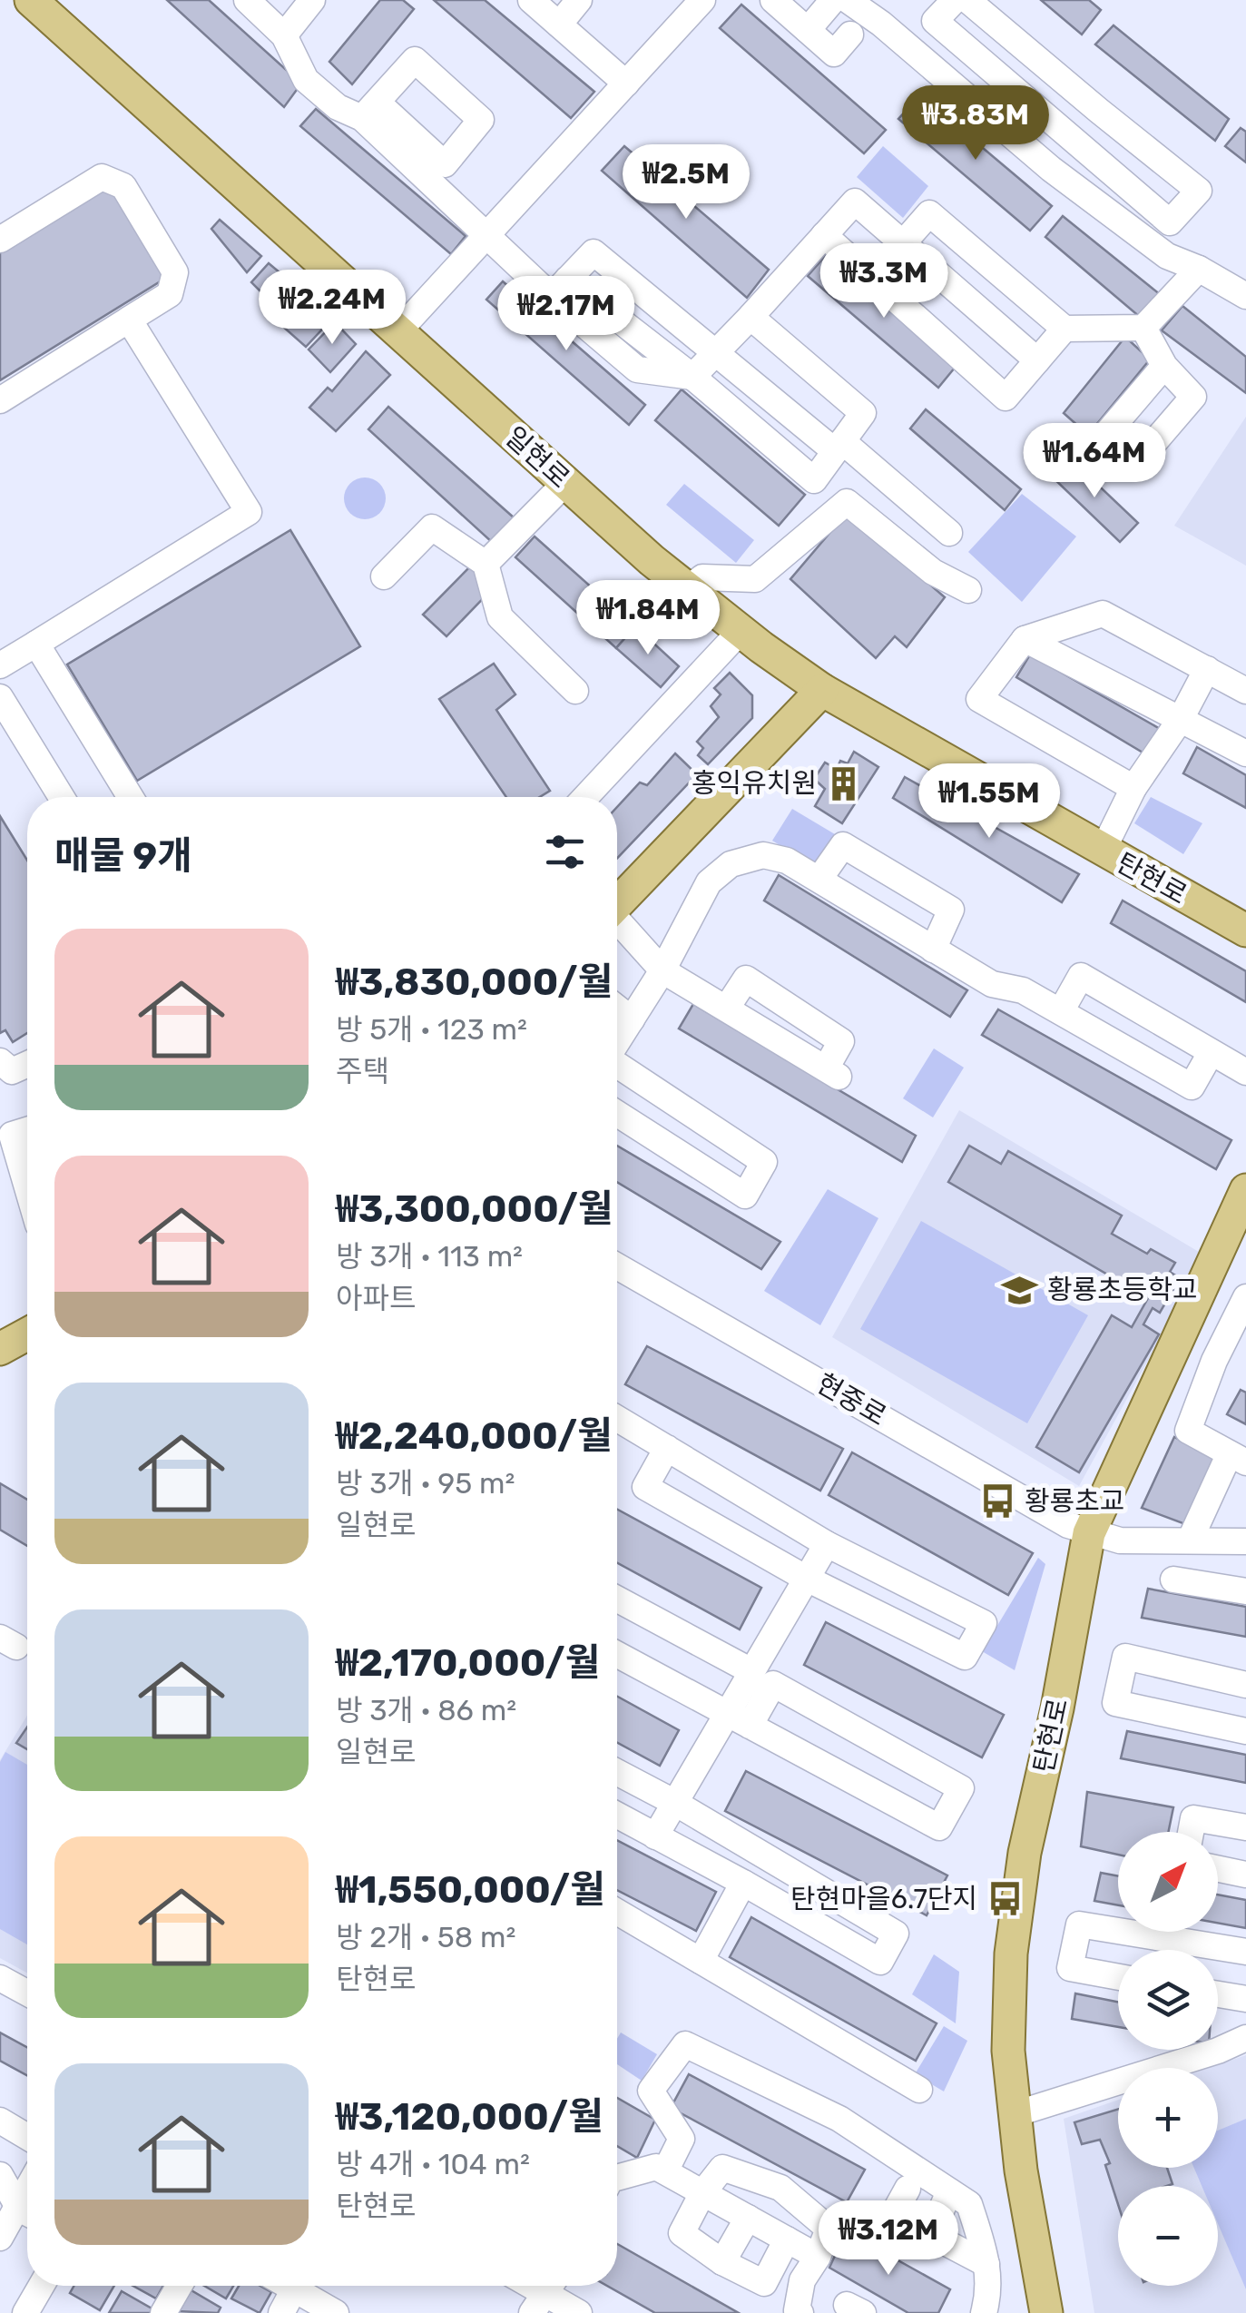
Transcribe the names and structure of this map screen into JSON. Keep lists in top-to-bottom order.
{
  "streets": {
    "main road": ["일현로", "탄현로"],
    "street": ["현중로"]
  },
  "crossings": [
    ["일현로", "탄현로"],
    ["탄현로", "현중로"]
  ],
  "places": {
    "building": ["홍익유치원"],
    "school or university": ["황룡초등학교"],
    "bus stop": ["황룡초교", "탄현마을6.7단지"]
  },
  "north": "top right",
  "page": {
    "price": [
      "₩3.83M",
      "₩2.5M",
      "₩3.3M",
      "₩2.24M",
      "₩2.17M",
      "₩1.64M",
      "₩1.84M",
      "₩1.55M",
      "₩3.12M"
    ],
    "heading": "매물 9개",
    "list": [
      {
        "name": "₩3,830,000/월",
        "note": "방 5개 · 123 m² · 주택"
      },
      {
        "name": "₩3,300,000/월",
        "note": "방 3개 · 113 m² · 아파트"
      },
      {
        "name": "₩2,240,000/월",
        "note": "방 3개 · 95 m² · 일현로"
      },
      {
        "name": "₩2,170,000/월",
        "note": "방 3개 · 86 m² · 일현로"
      },
      {
        "name": "₩1,550,000/월",
        "note": "방 2개 · 58 m² · 탄현로"
      },
      {
        "name": "₩3,120,000/월",
        "note": "방 4개 · 104 m² · 탄현로"
      }
    ],
    "map_buttons": ["+", "−"]
  }
}
